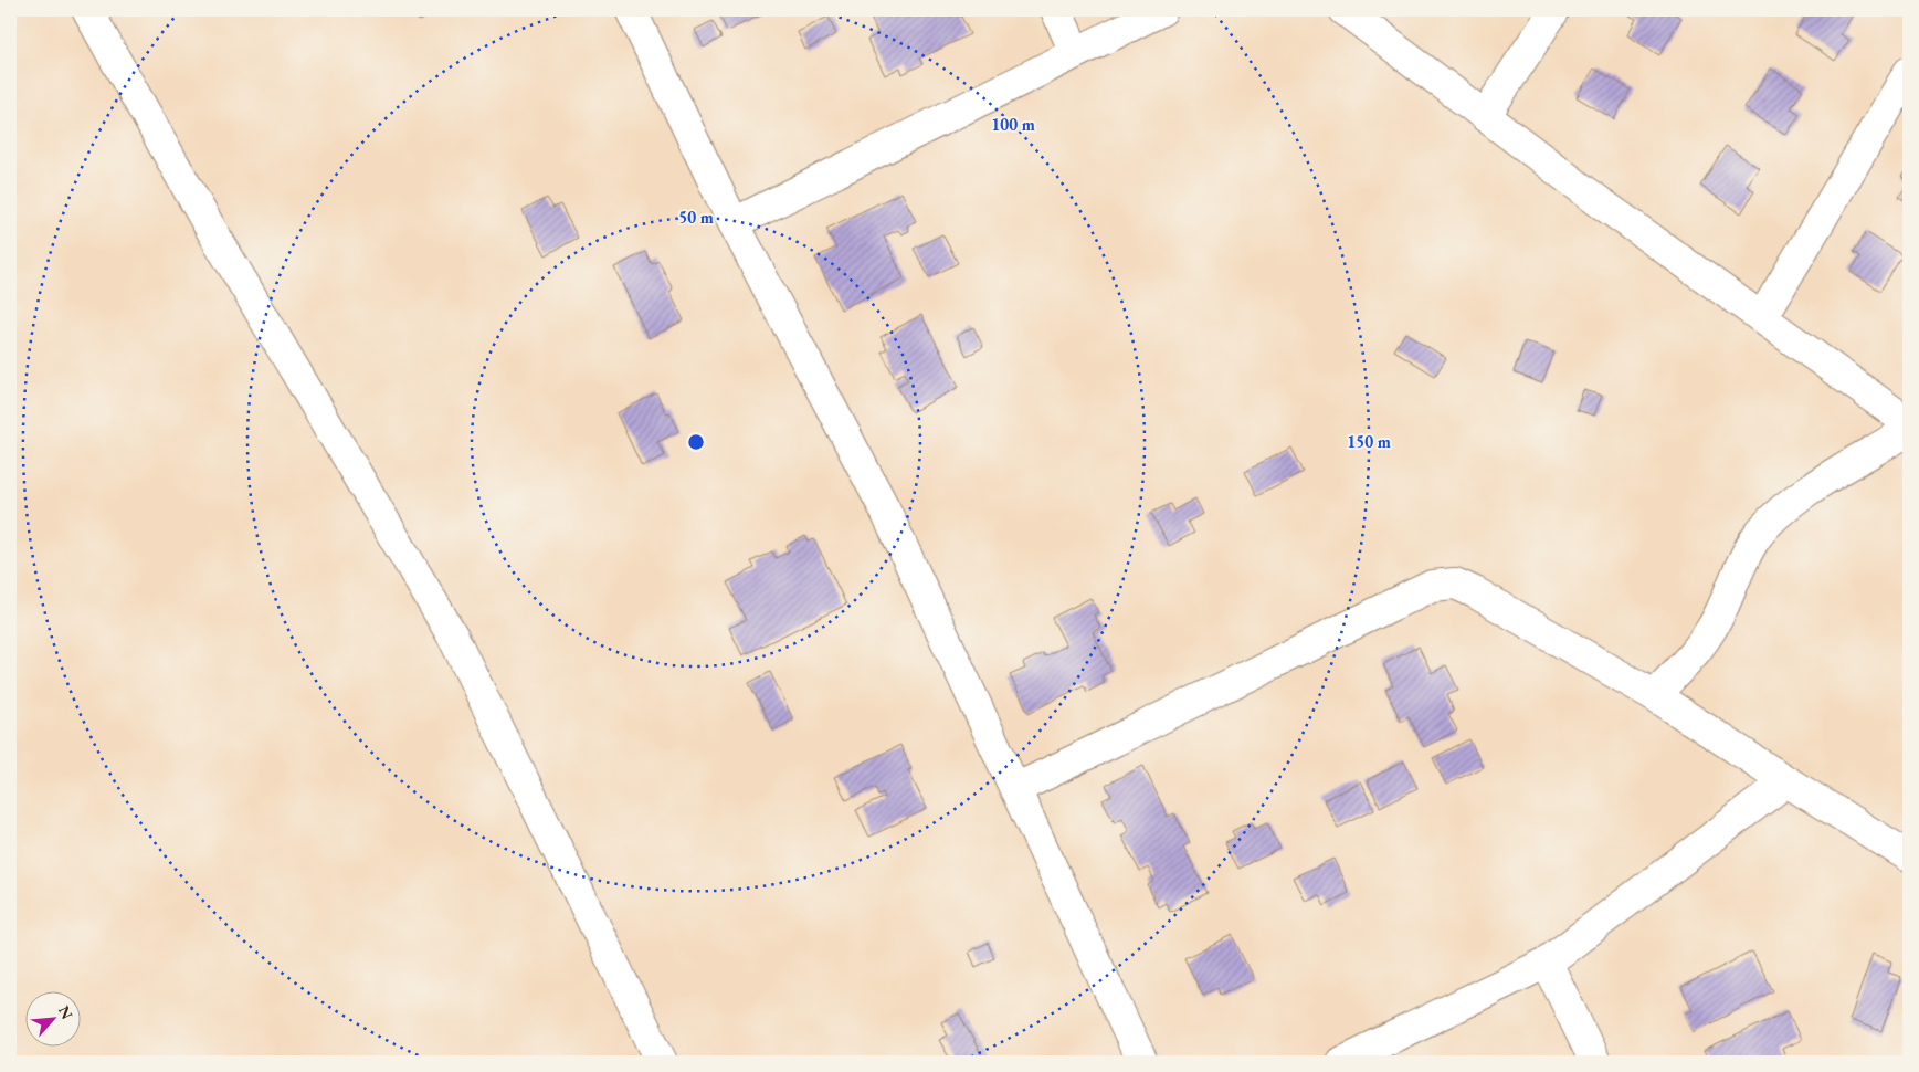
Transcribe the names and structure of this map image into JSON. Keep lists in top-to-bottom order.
{
  "north": "top right",
  "rings": ["100 m", "50 m", "150 m"]
}
